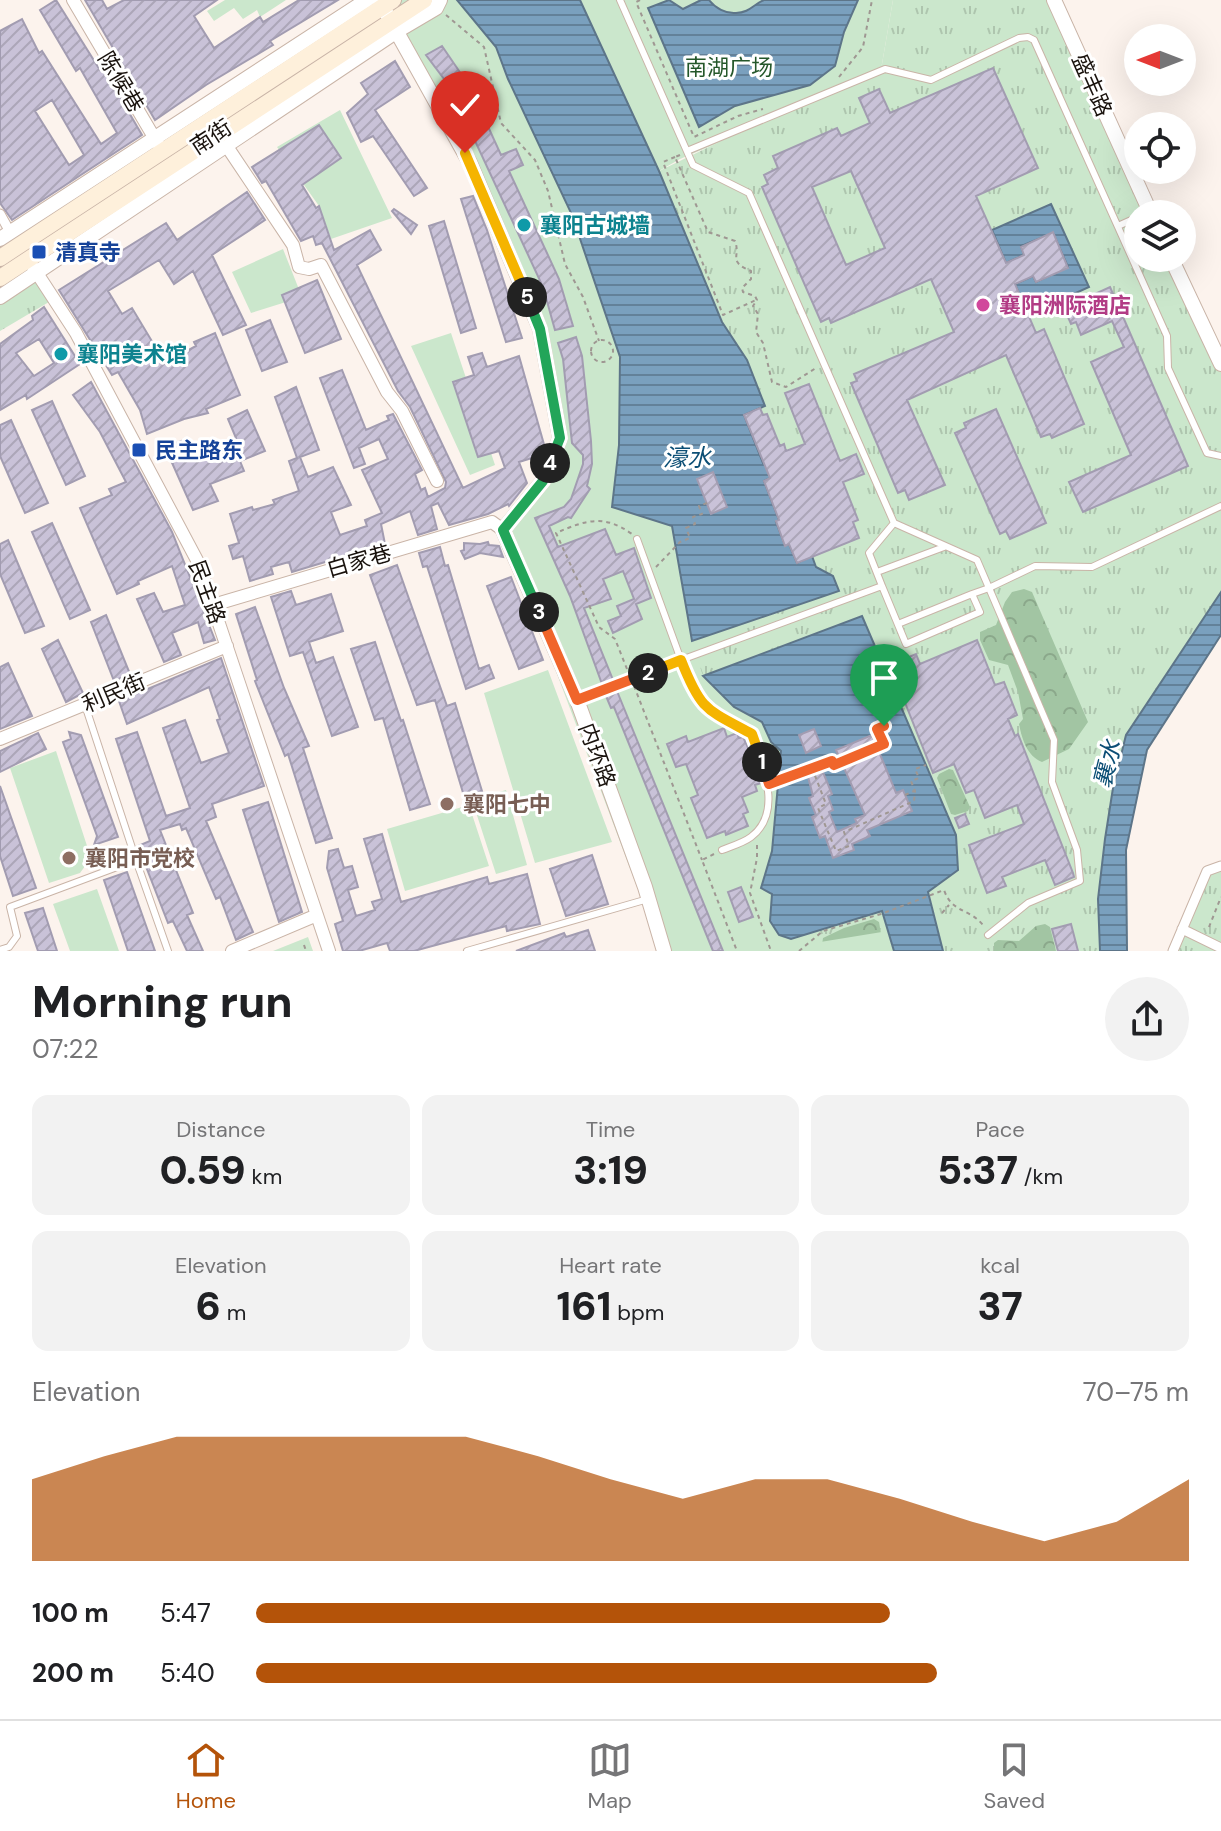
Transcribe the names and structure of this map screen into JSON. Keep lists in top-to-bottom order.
{
  "streets": {
    "main road": ["南街"],
    "street": [
      "陈候巷",
      "盛丰路",
      "白家巷",
      "民主路",
      "利民街",
      "内环路"
    ]
  },
  "crossings": [
    ["陈候巷", "南街"],
    ["南街", "民主路"],
    ["白家巷", "民主路"],
    ["白家巷", "内环路"],
    ["民主路", "利民街"]
  ],
  "water": ["濠水", "襄水"],
  "parks": ["南湖广场"],
  "places": {
    "other": [
      "襄阳古城墙",
      "襄阳洲际酒店",
      "襄阳美术馆",
      "襄阳七中",
      "襄阳市党校"
    ],
    "transit": ["清真寺", "民主路东"]
  },
  "north": "left",
  "page": {
    "pins": [
      "5",
      "4",
      "3",
      "2",
      "1"
    ],
    "heading": ["Morning run", "07:22"],
    "stats": [
      ["Distance", "0.59 km"],
      ["Time", "3:19"],
      ["Pace", "5:37 /km"],
      ["Elevation", "6 m"],
      ["Heart rate", "161 bpm"],
      ["kcal", "37"]
    ],
    "chart": ["Elevation", "70–75 m"],
    "list": [
      {
        "name": "100 m",
        "note": "5:47"
      },
      {
        "name": "200 m",
        "note": "5:40"
      }
    ],
    "tabs": ["Home", "Map", "Saved"]
  }
}
